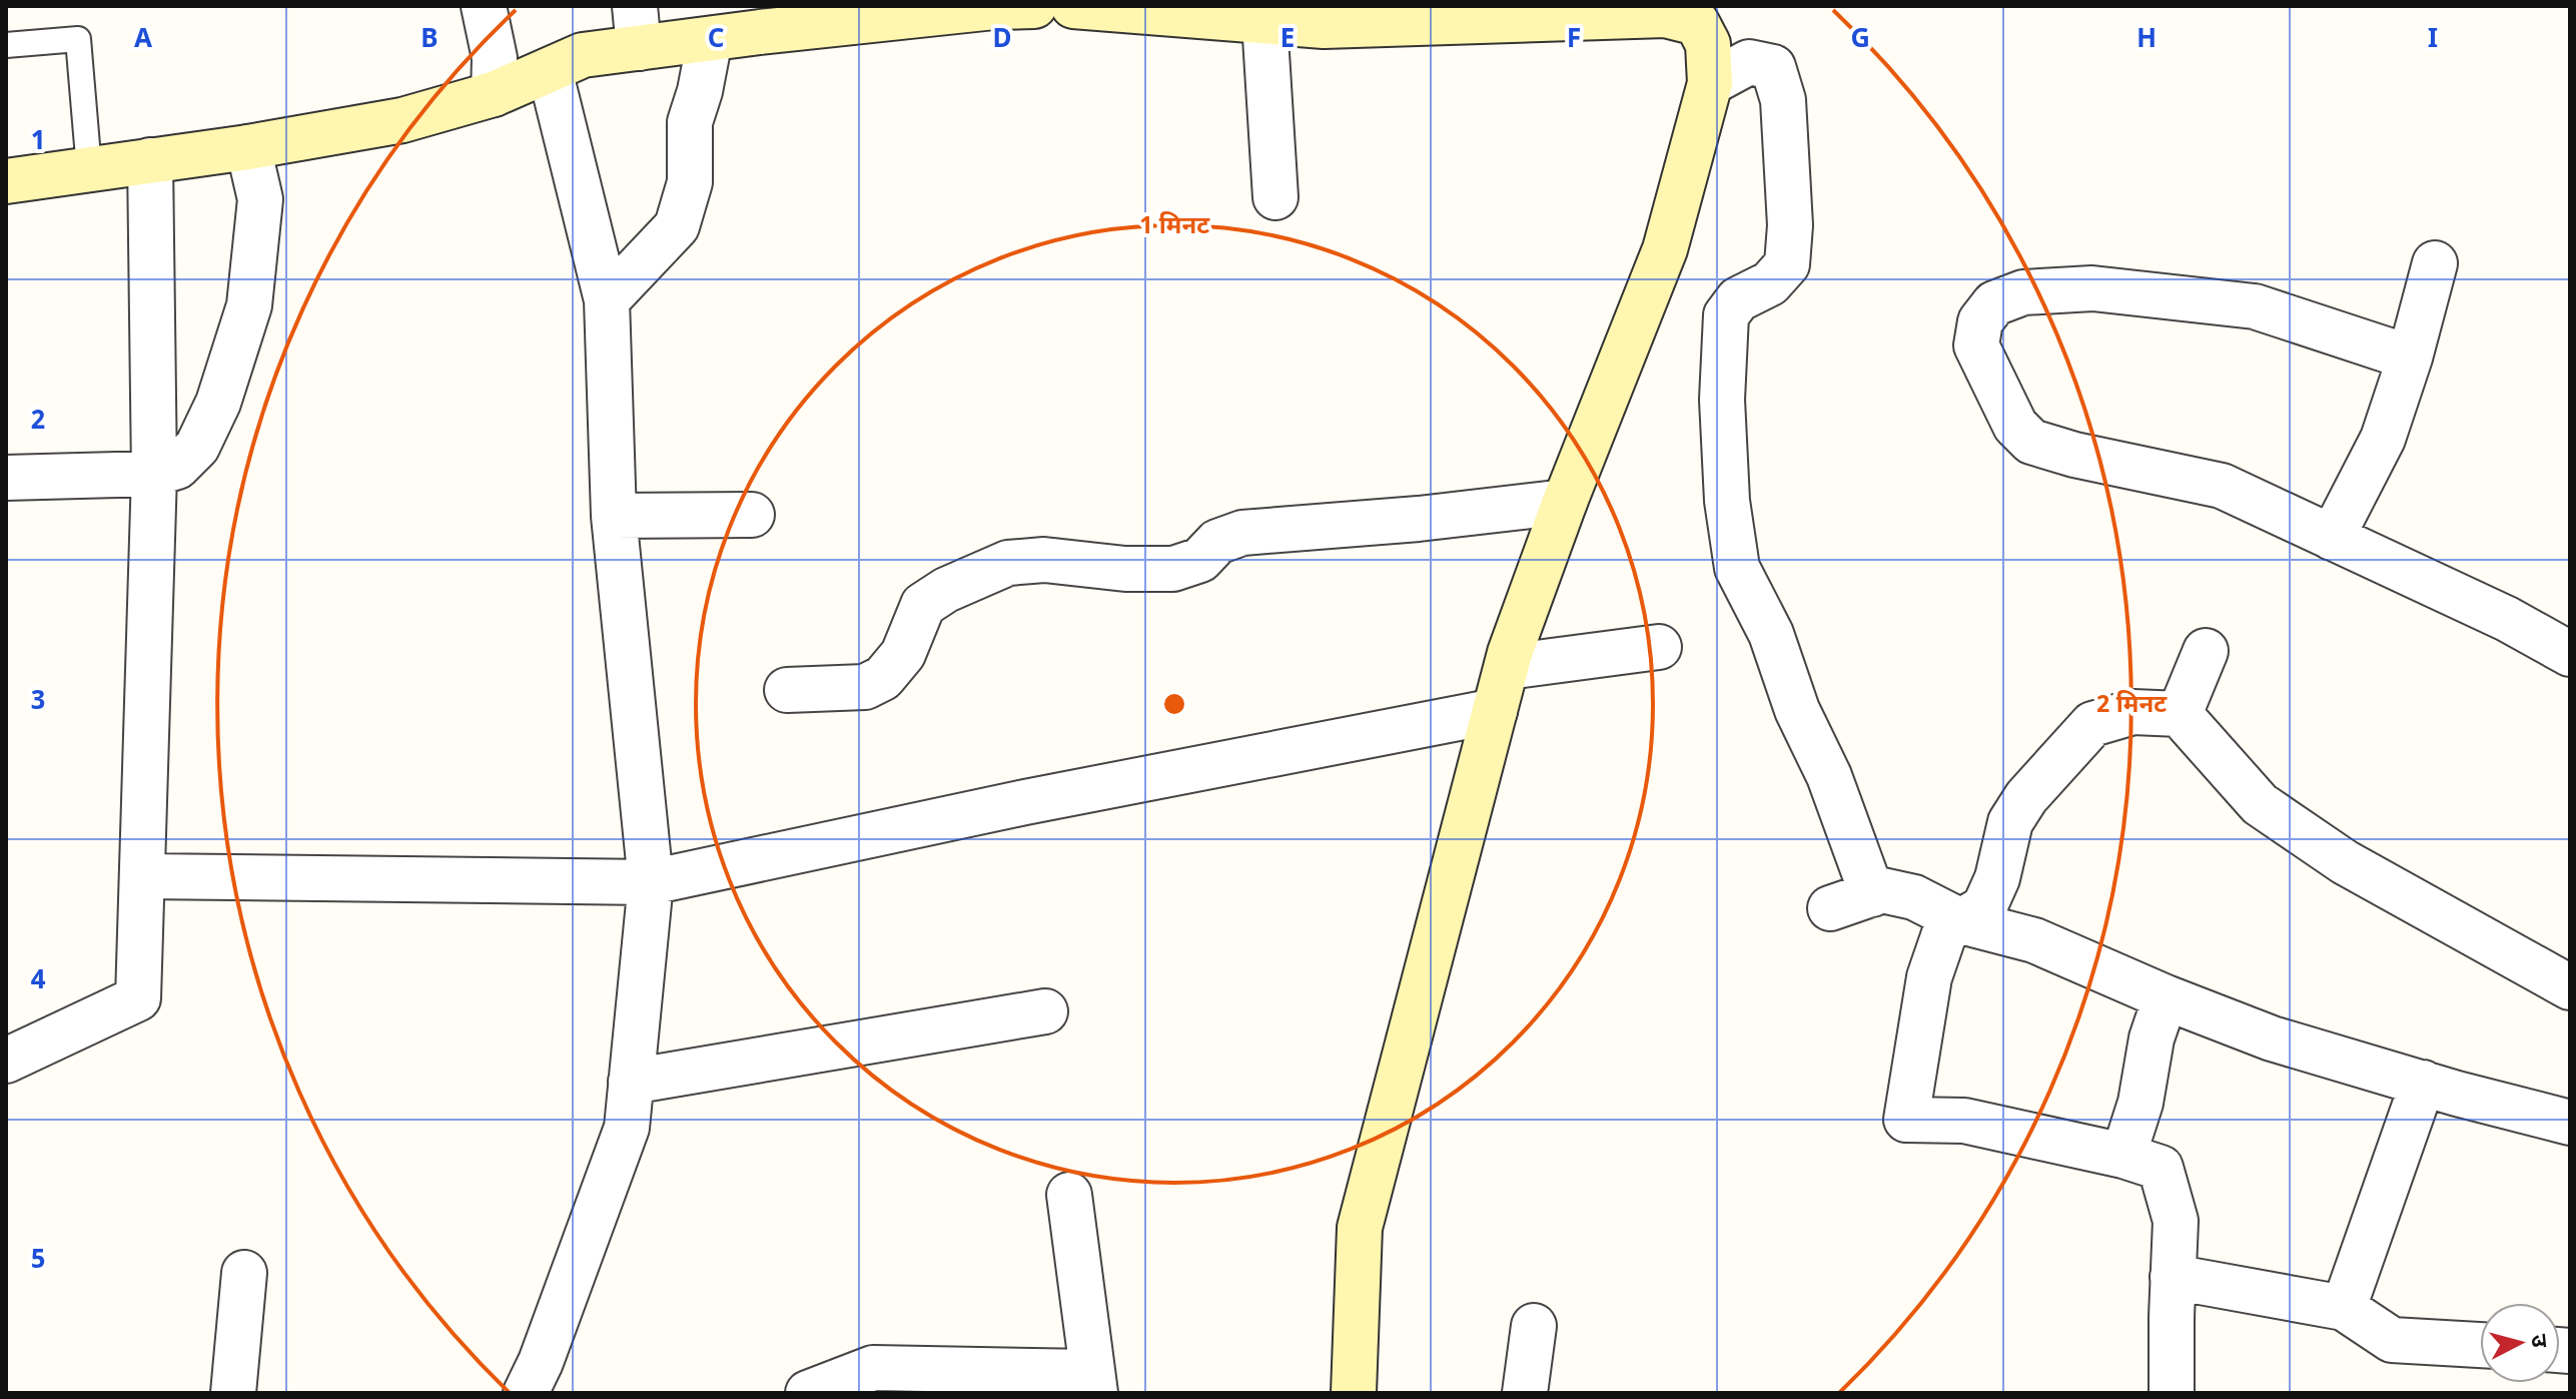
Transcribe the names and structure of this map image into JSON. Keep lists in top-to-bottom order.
{
  "north": "right",
  "grid": {
    "columns": [
      "A",
      "B",
      "C",
      "D",
      "E",
      "F",
      "G",
      "H",
      "I"
    ],
    "rows": [
      "1",
      "2",
      "3",
      "4",
      "5"
    ]
  },
  "rings": ["1 मिनट", "2 मिनट"]
}
